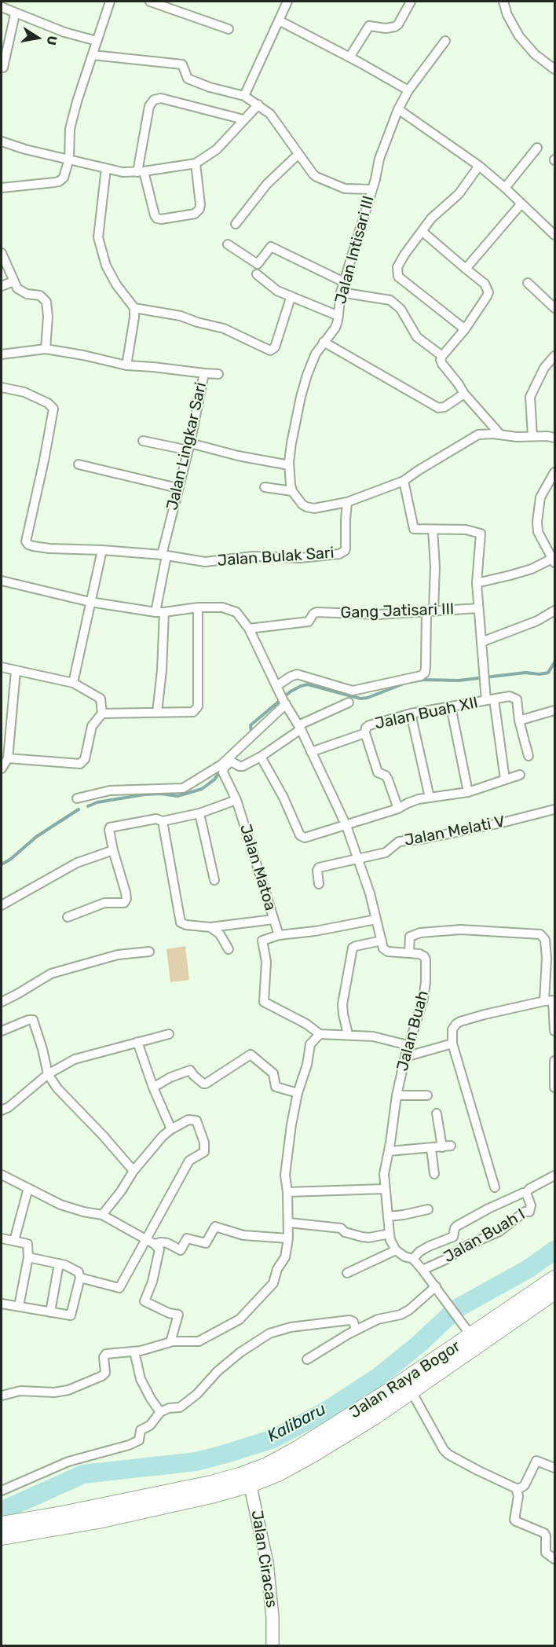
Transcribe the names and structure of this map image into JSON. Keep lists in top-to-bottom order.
{
  "streets": {
    "highway": ["Jalan Raya Bogor"],
    "street": [
      "Jalan Intisari III",
      "Jalan Lingkar Sari",
      "Jalan Bulak Sari",
      "Gang Jatisari III",
      "Jalan Buah XII",
      "Jalan Melati V",
      "Jalan Matoa",
      "Jalan Buah",
      "Jalan Buah I",
      "Jalan Ciracas"
    ]
  },
  "crossings": [
    ["Jalan Lingkar Sari", "Jalan Bulak Sari"],
    ["Jalan Raya Bogor", "Jalan Ciracas"]
  ],
  "water": ["Kalibaru"],
  "north": "right"
}
